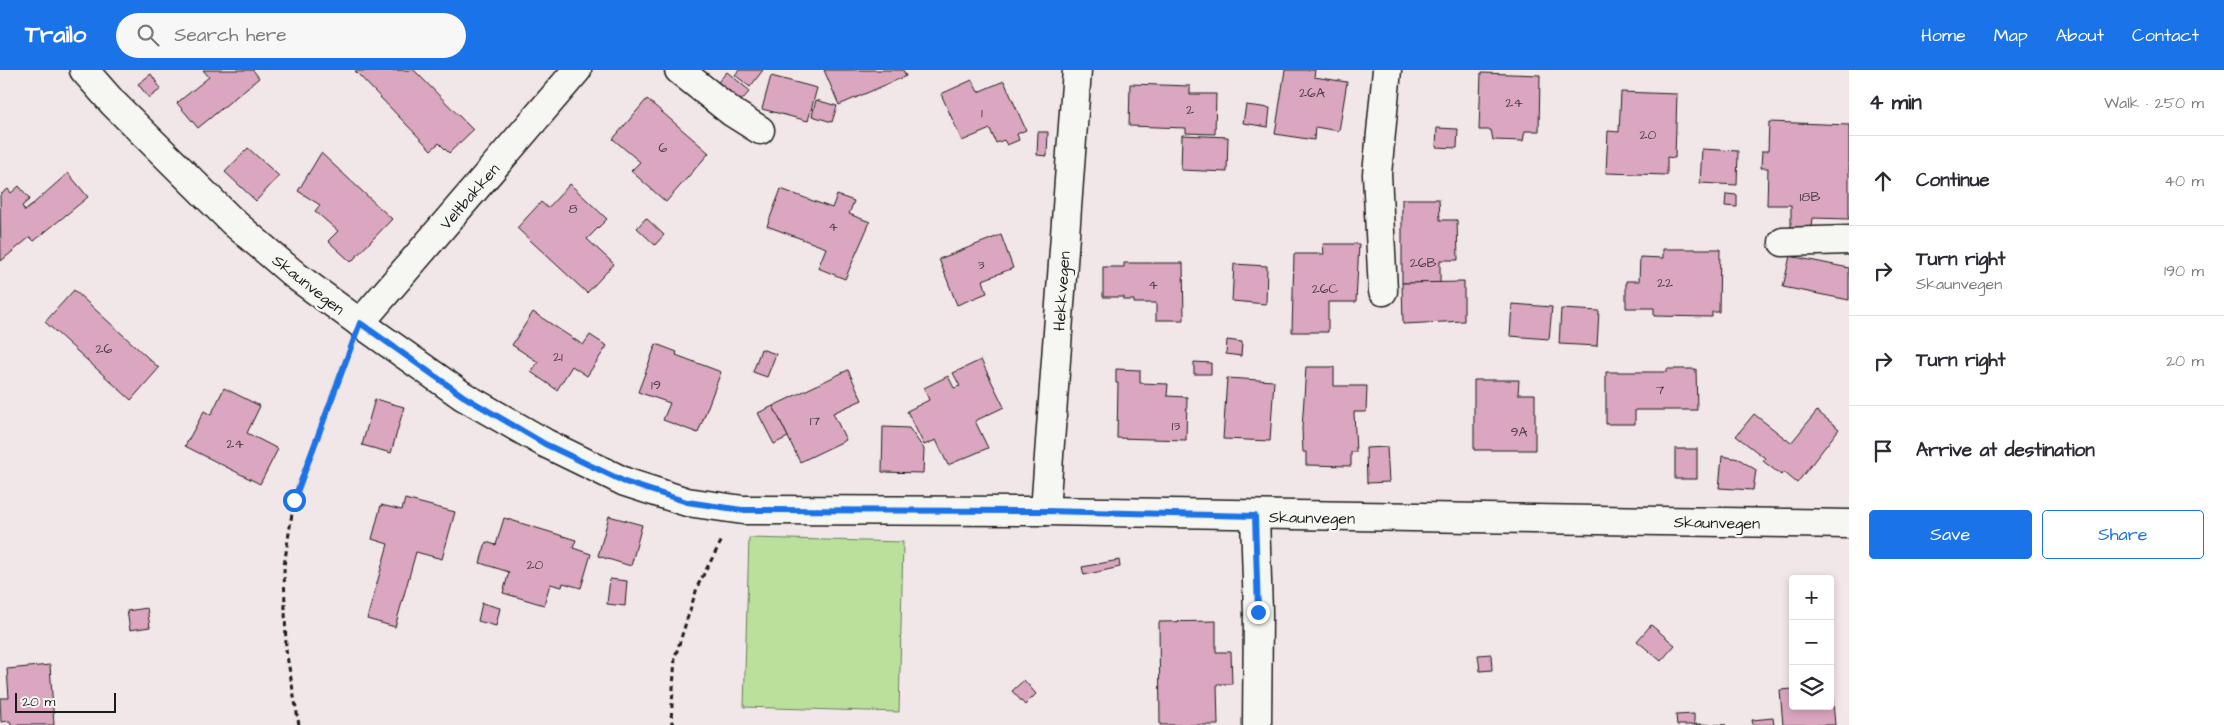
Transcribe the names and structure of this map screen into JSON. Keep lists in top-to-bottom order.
{
  "streets": {
    "street": ["Veltbakken", "Skaunvegen", "Hekkvegen"]
  },
  "crossings": [
    ["Veltbakken", "Skaunvegen"],
    ["Skaunvegen", "Hekkvegen"]
  ],
  "house_numbers": [
    "26A",
    "24",
    "2",
    "1",
    "20",
    "6",
    "18B",
    "8",
    "4",
    "26B",
    "3",
    "22",
    "4",
    "26C",
    "26",
    "21",
    "19",
    "7",
    "17",
    "13",
    "9A",
    "24",
    "20"
  ],
  "scale_bar": "20 m",
  "page": {
    "header": "Trailo",
    "search": "Search here",
    "nav": [
      "Home",
      "Map",
      "About",
      "Contact"
    ],
    "heading": ["4 min", "Walk · 250 m"],
    "list": [
      ["Continue", "40 m"],
      ["Turn right", "Skaunvegen", "190 m"],
      ["Turn right", "20 m"],
      "Arrive at destination"
    ],
    "buttons": ["Save", "Share"],
    "map_buttons": ["+", "−"],
    "scale": "20 m"
  }
}
